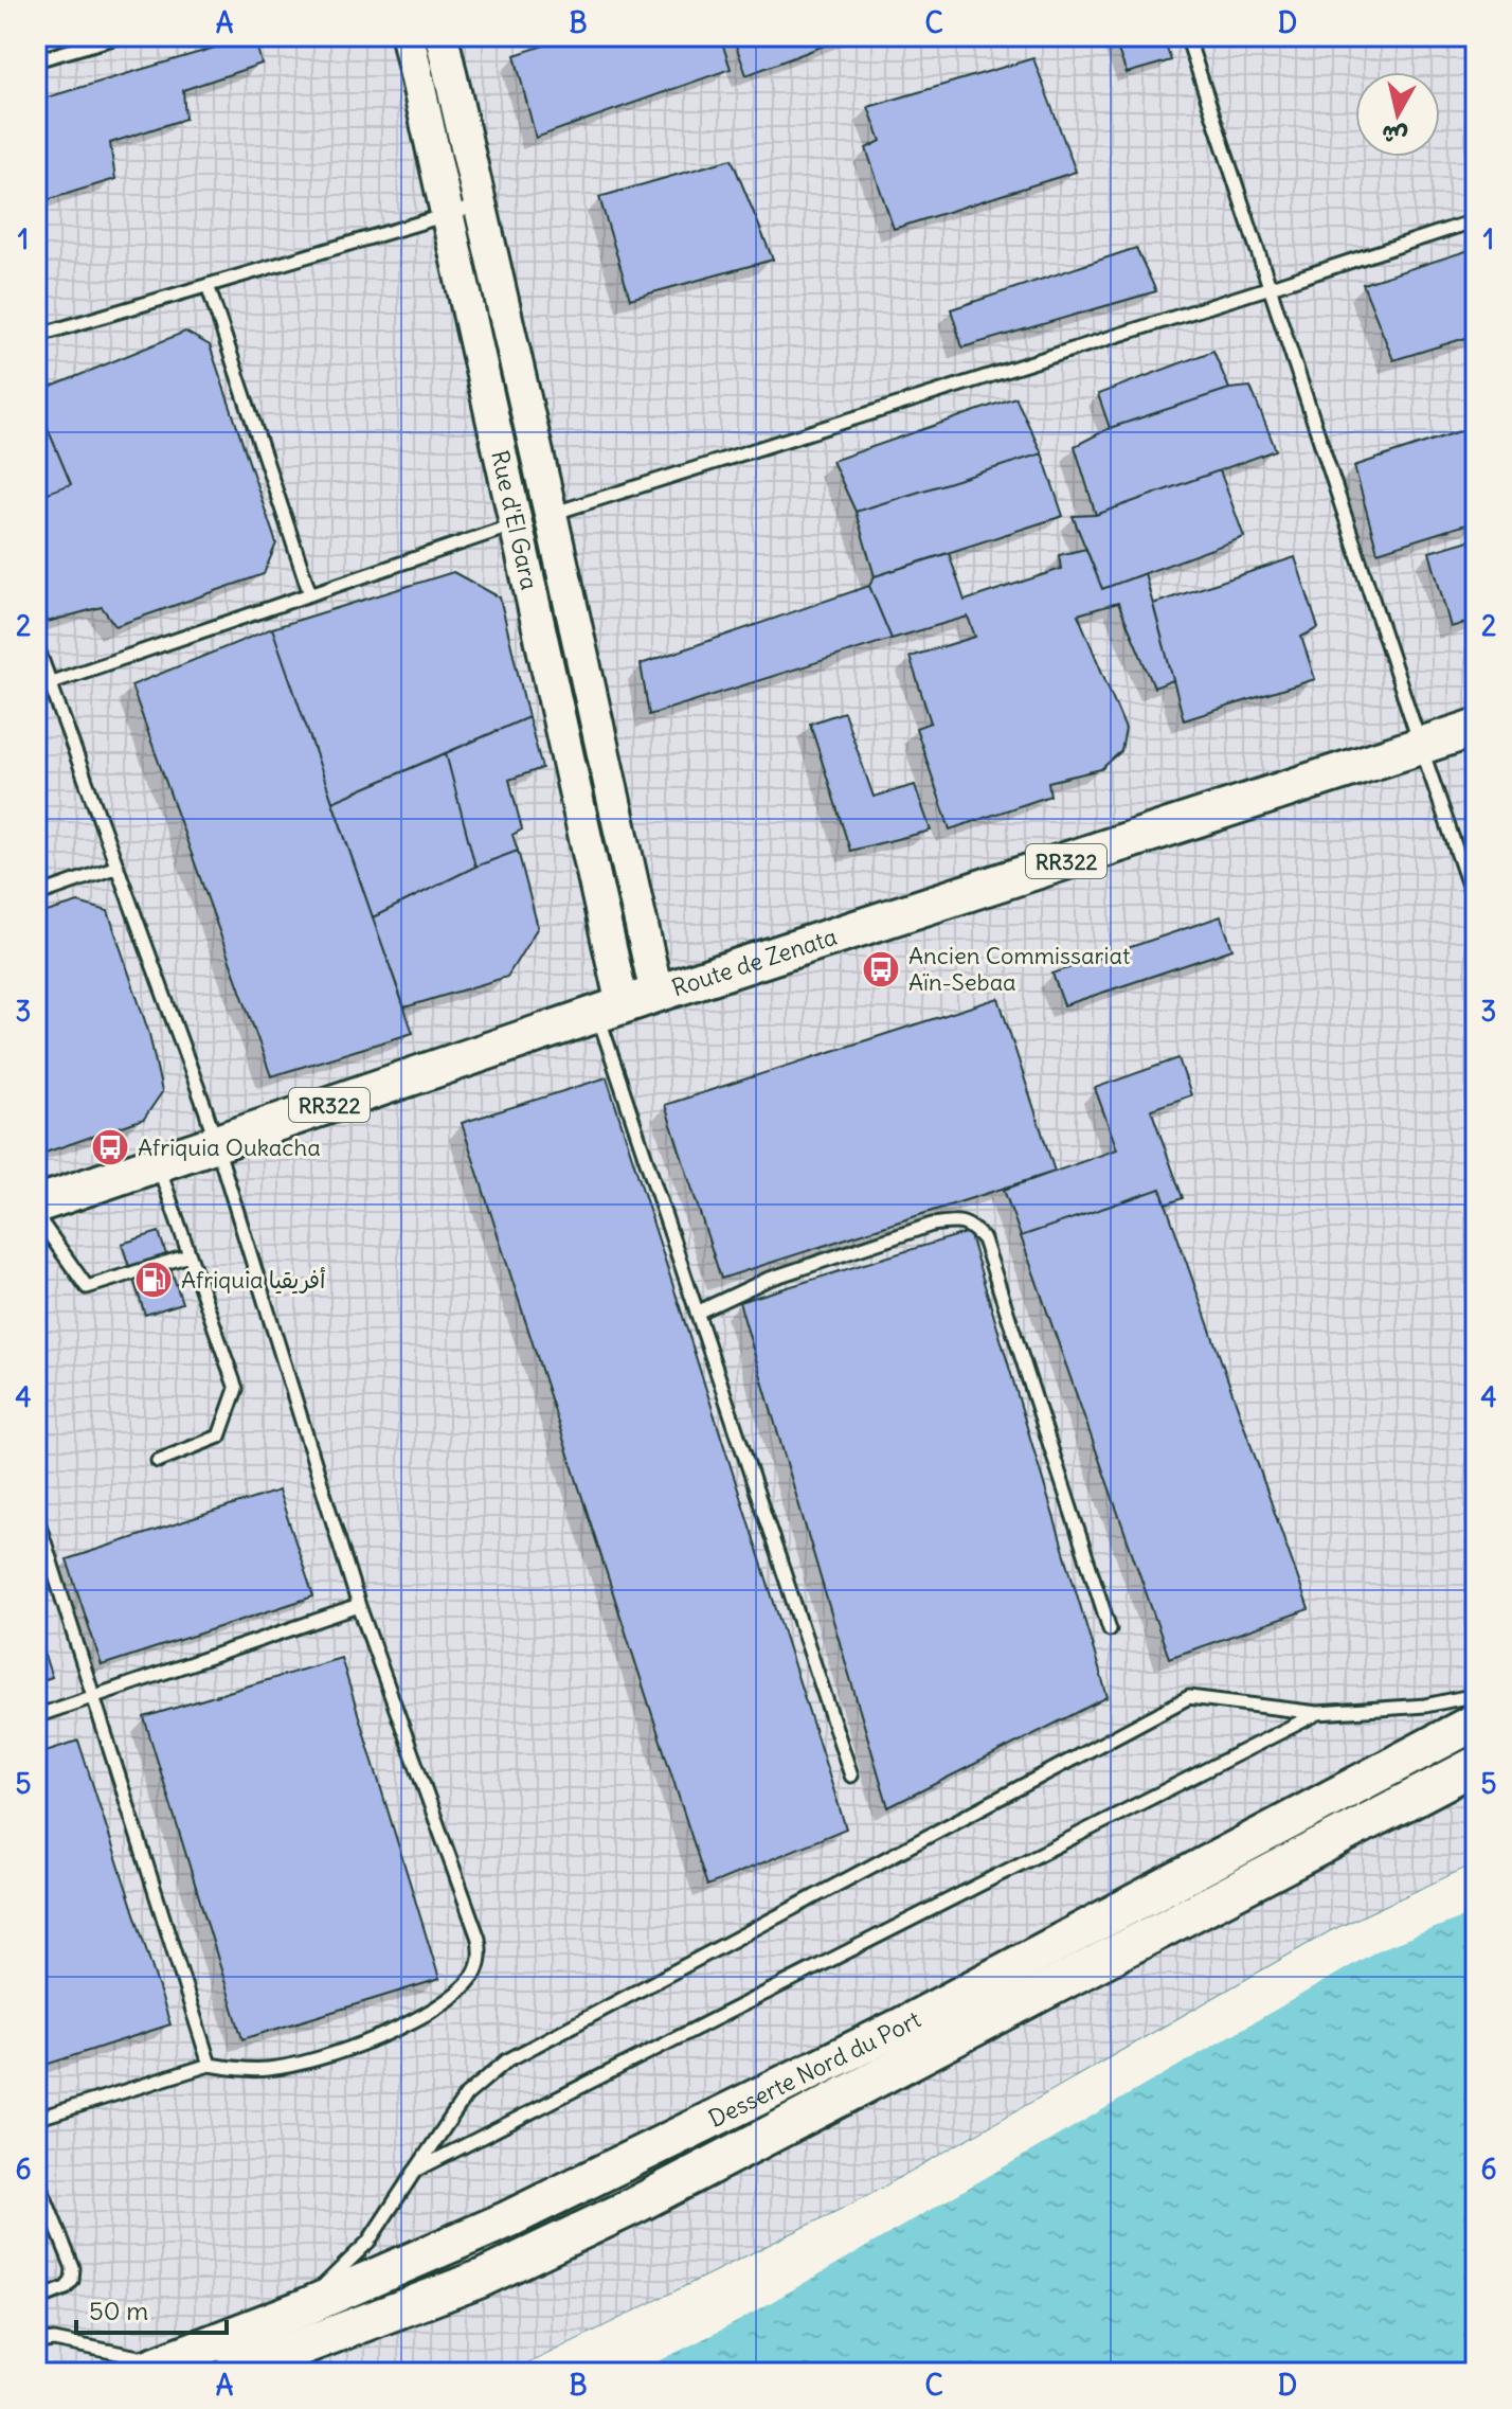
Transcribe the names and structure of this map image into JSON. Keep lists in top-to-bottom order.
{
  "streets": {
    "main road": ["RR322", "Route de Zenata", "Desserte Nord du Port"],
    "street": ["Rue d'El Gara"]
  },
  "crossings": [
    ["Rue d'El Gara", "Route de Zenata"]
  ],
  "places": {
    "bus stop": ["Ancien Commissariat Aïn-Sebaa", "Afriquia Oukacha"],
    "fuel station": ["Afriquia أفريقيا"]
  },
  "scale_bar": "50 m",
  "north": "bottom",
  "grid": {
    "columns": [
      "A",
      "B",
      "C",
      "D"
    ],
    "rows": [
      "1",
      "2",
      "3",
      "4",
      "5",
      "6"
    ]
  }
}
